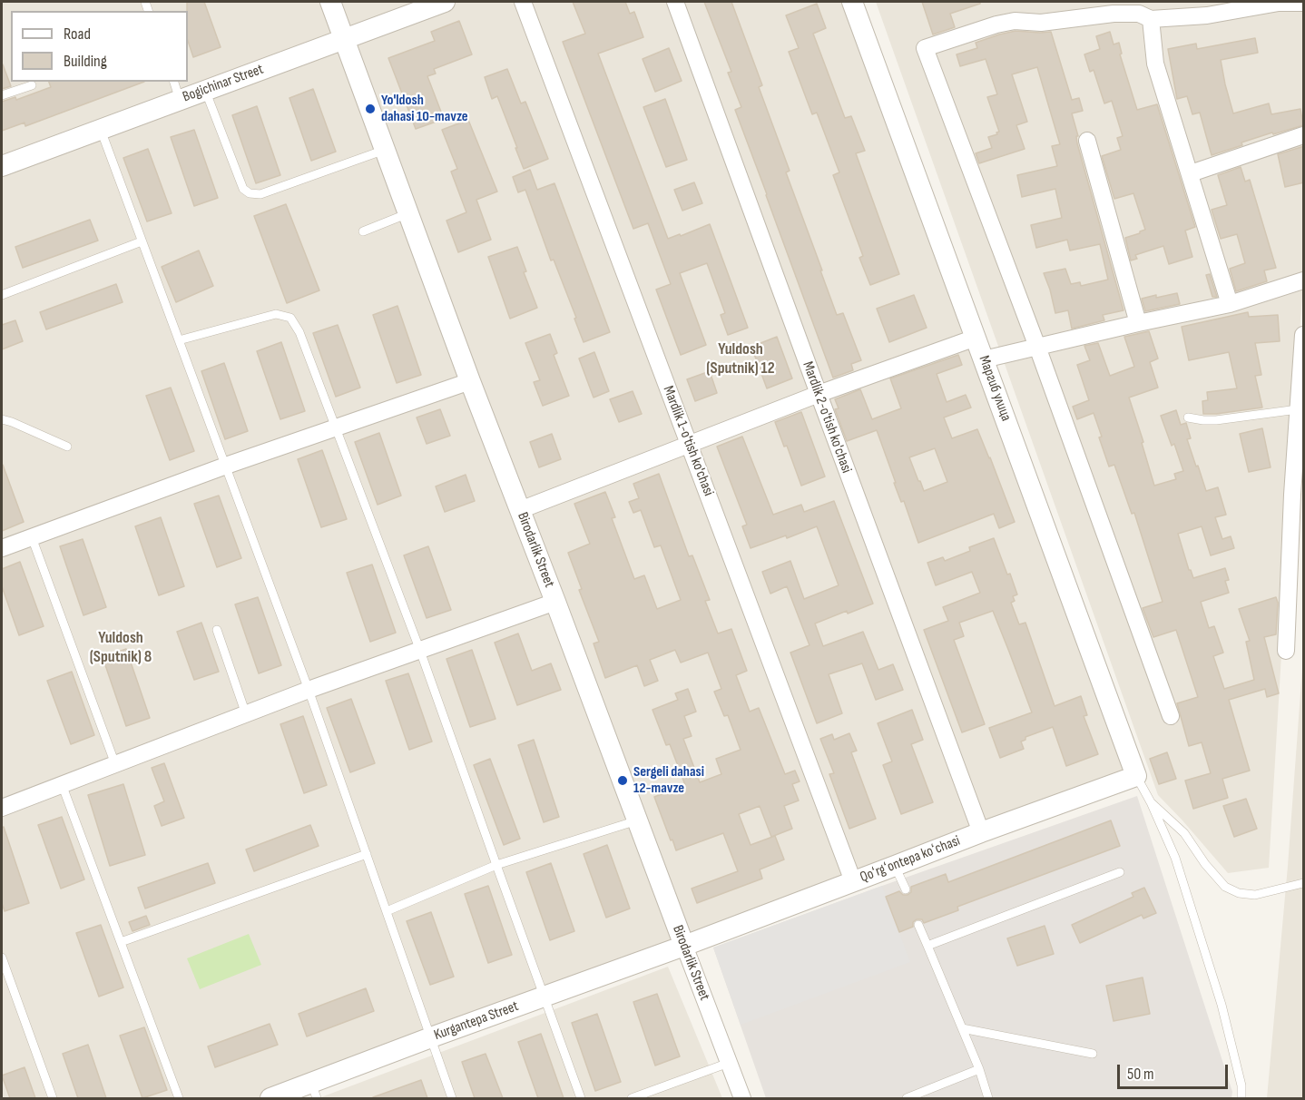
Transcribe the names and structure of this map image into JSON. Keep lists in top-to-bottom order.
{
  "streets": {
    "street": [
      "Bogichinar Street",
      "Маргиб улица",
      "Mardlik 2-o'tish ko'chasi",
      "Mardlik 1-o'tish ko'chasi",
      "Birodarlik Street",
      "Qoʻrgʻontepa koʻchasi",
      "Kurgantepa Street"
    ]
  },
  "crossings": [
    ["Bogichinar Street", "Birodarlik Street"],
    ["Маргиб улица", "Qoʻrgʻontepa koʻchasi"],
    ["Mardlik 2-o'tish ko'chasi", "Qoʻrgʻontepa koʻchasi"],
    ["Mardlik 1-o'tish ko'chasi", "Qoʻrgʻontepa koʻchasi"],
    ["Birodarlik Street", "Qoʻrgʻontepa koʻchasi"],
    ["Birodarlik Street", "Kurgantepa Street"],
    ["Qoʻrgʻontepa koʻchasi", "Kurgantepa Street"]
  ],
  "districts": ["Yuldosh (Sputnik) 12", "Yuldosh (Sputnik) 8"],
  "places": ["Yo'ldosh dahasi 10-mavze", "Sergeli dahasi 12-mavze"],
  "legend": ["Road", "Building"],
  "scale_bar": "50 m"
}
